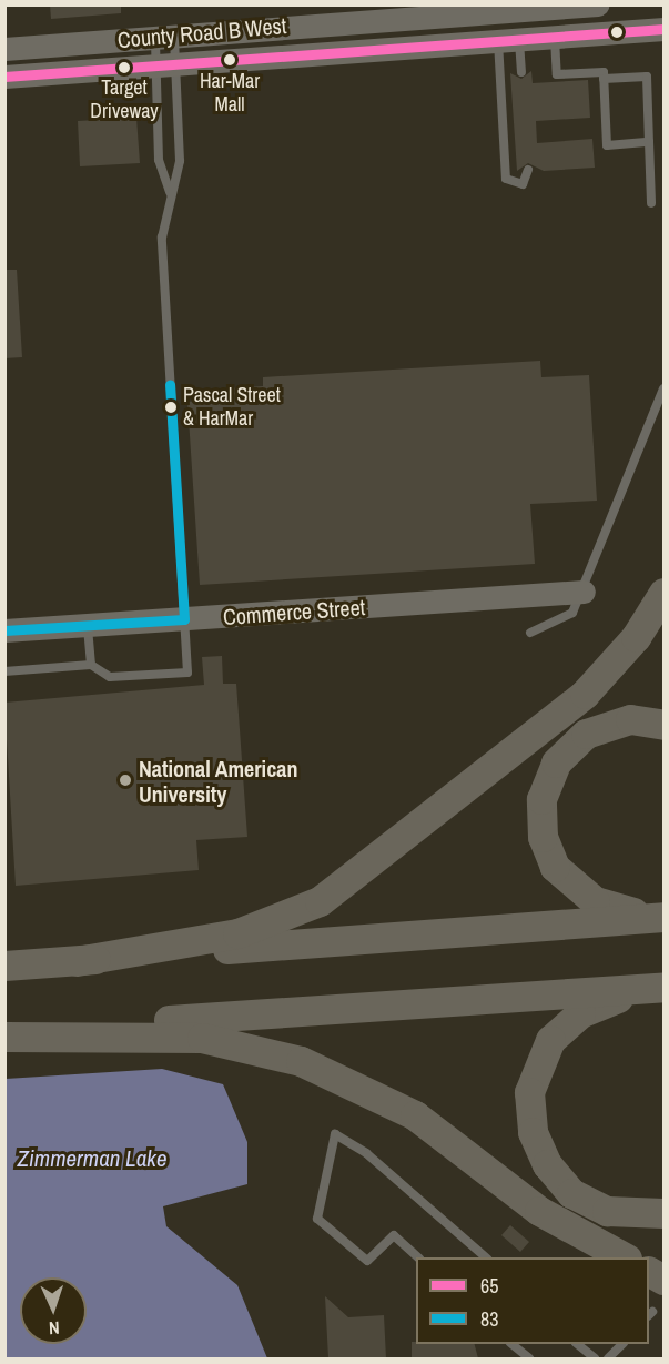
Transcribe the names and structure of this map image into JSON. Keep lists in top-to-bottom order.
{
  "streets": {
    "street": ["County Road B West", "Commerce Street"]
  },
  "water": ["Zimmerman Lake"],
  "places": [
    "Har-Mar Mall",
    "Target Driveway",
    "Pascal Street & HarMar",
    "National American University"
  ],
  "lines": ["transit line 65", "transit line 83"],
  "legend": ["65", "83"],
  "north": "bottom"
}
